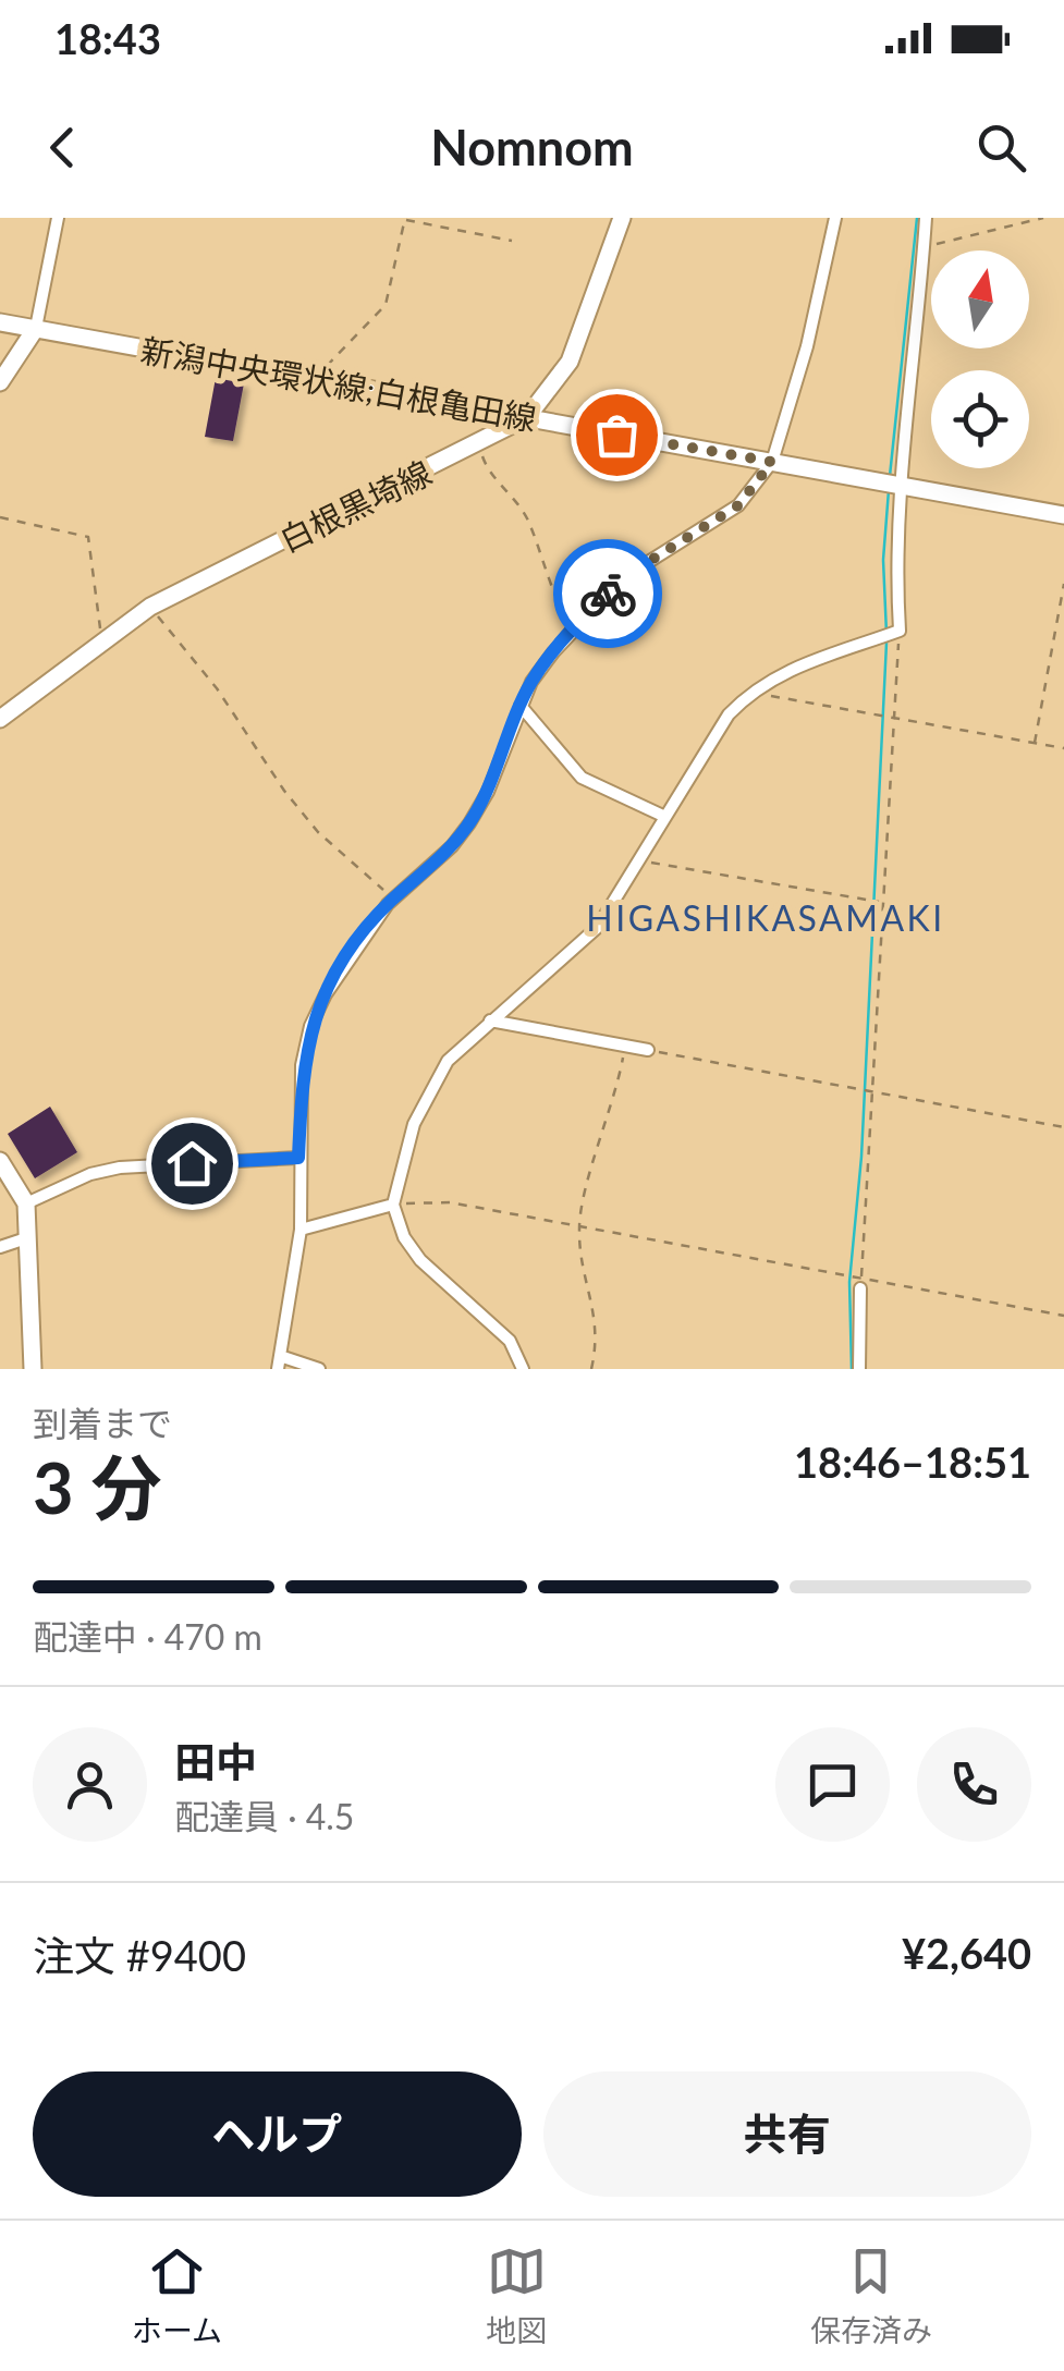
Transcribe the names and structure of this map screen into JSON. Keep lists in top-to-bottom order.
{
  "streets": {
    "main road": ["新潟中央環状線;白根亀田線", "白根黒埼線"]
  },
  "crossings": [
    ["新潟中央環状線;白根亀田線", "白根黒埼線"]
  ],
  "districts": ["HIGASHIKASAMAKI"],
  "north": "top",
  "page": {
    "status": "18:43",
    "header": "Nomnom",
    "heading": ["3 分", "到着まで", "18:46–18:51"],
    "panel": [
      "田中",
      "配達員 · 4.5",
      "注文 #9400",
      "¥2,640"
    ],
    "bar": "配達中 · 470 m",
    "buttons": ["ヘルプ", "共有"],
    "tabs": ["ホーム", "地図", "保存済み"]
  }
}
